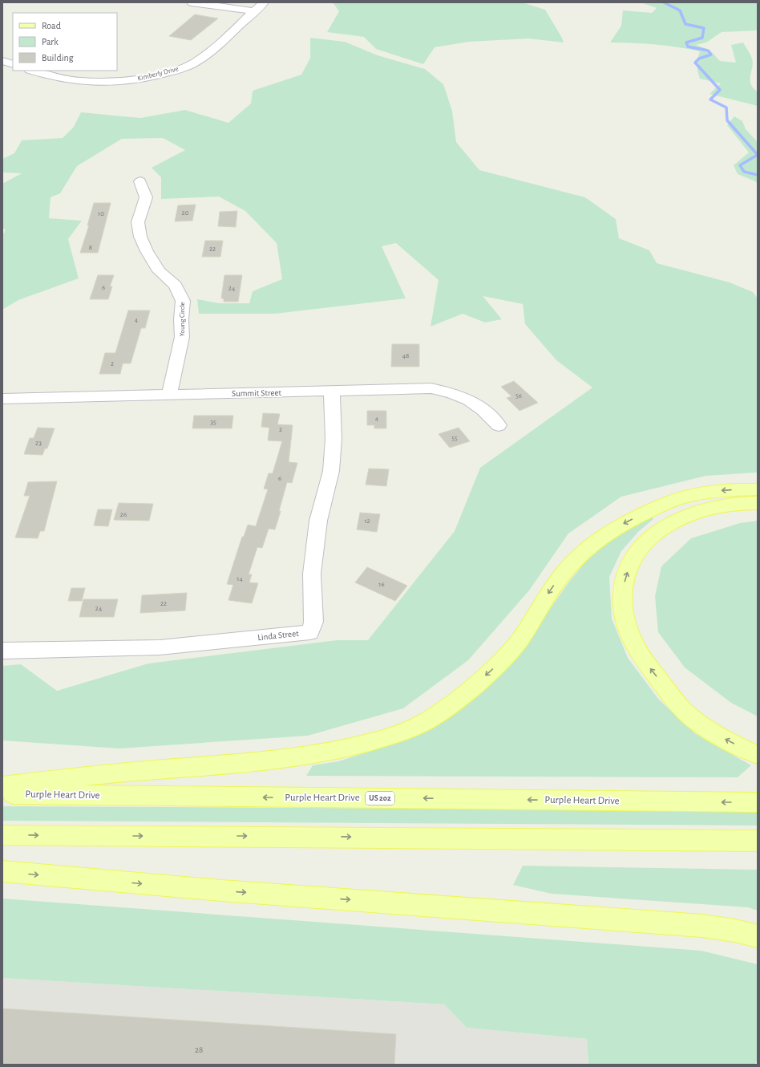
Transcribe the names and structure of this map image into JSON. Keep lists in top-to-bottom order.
{
  "streets": {
    "main road": ["Purple Heart Drive", "US 202"],
    "street": [
      "Kimberly Drive",
      "Young Circle",
      "Summit Street",
      "Linda Street"
    ]
  },
  "crossings": [
    ["Young Circle", "Summit Street"],
    ["Summit Street", "Linda Street"]
  ],
  "house_numbers": [
    "20",
    "10",
    "8",
    "22",
    "6",
    "24",
    "4",
    "48",
    "2",
    "56",
    "4",
    "35",
    "2",
    "55",
    "23",
    "6",
    "26",
    "12",
    "14",
    "16",
    "22",
    "24",
    "28"
  ],
  "legend": ["Road", "Park", "Building"]
}
